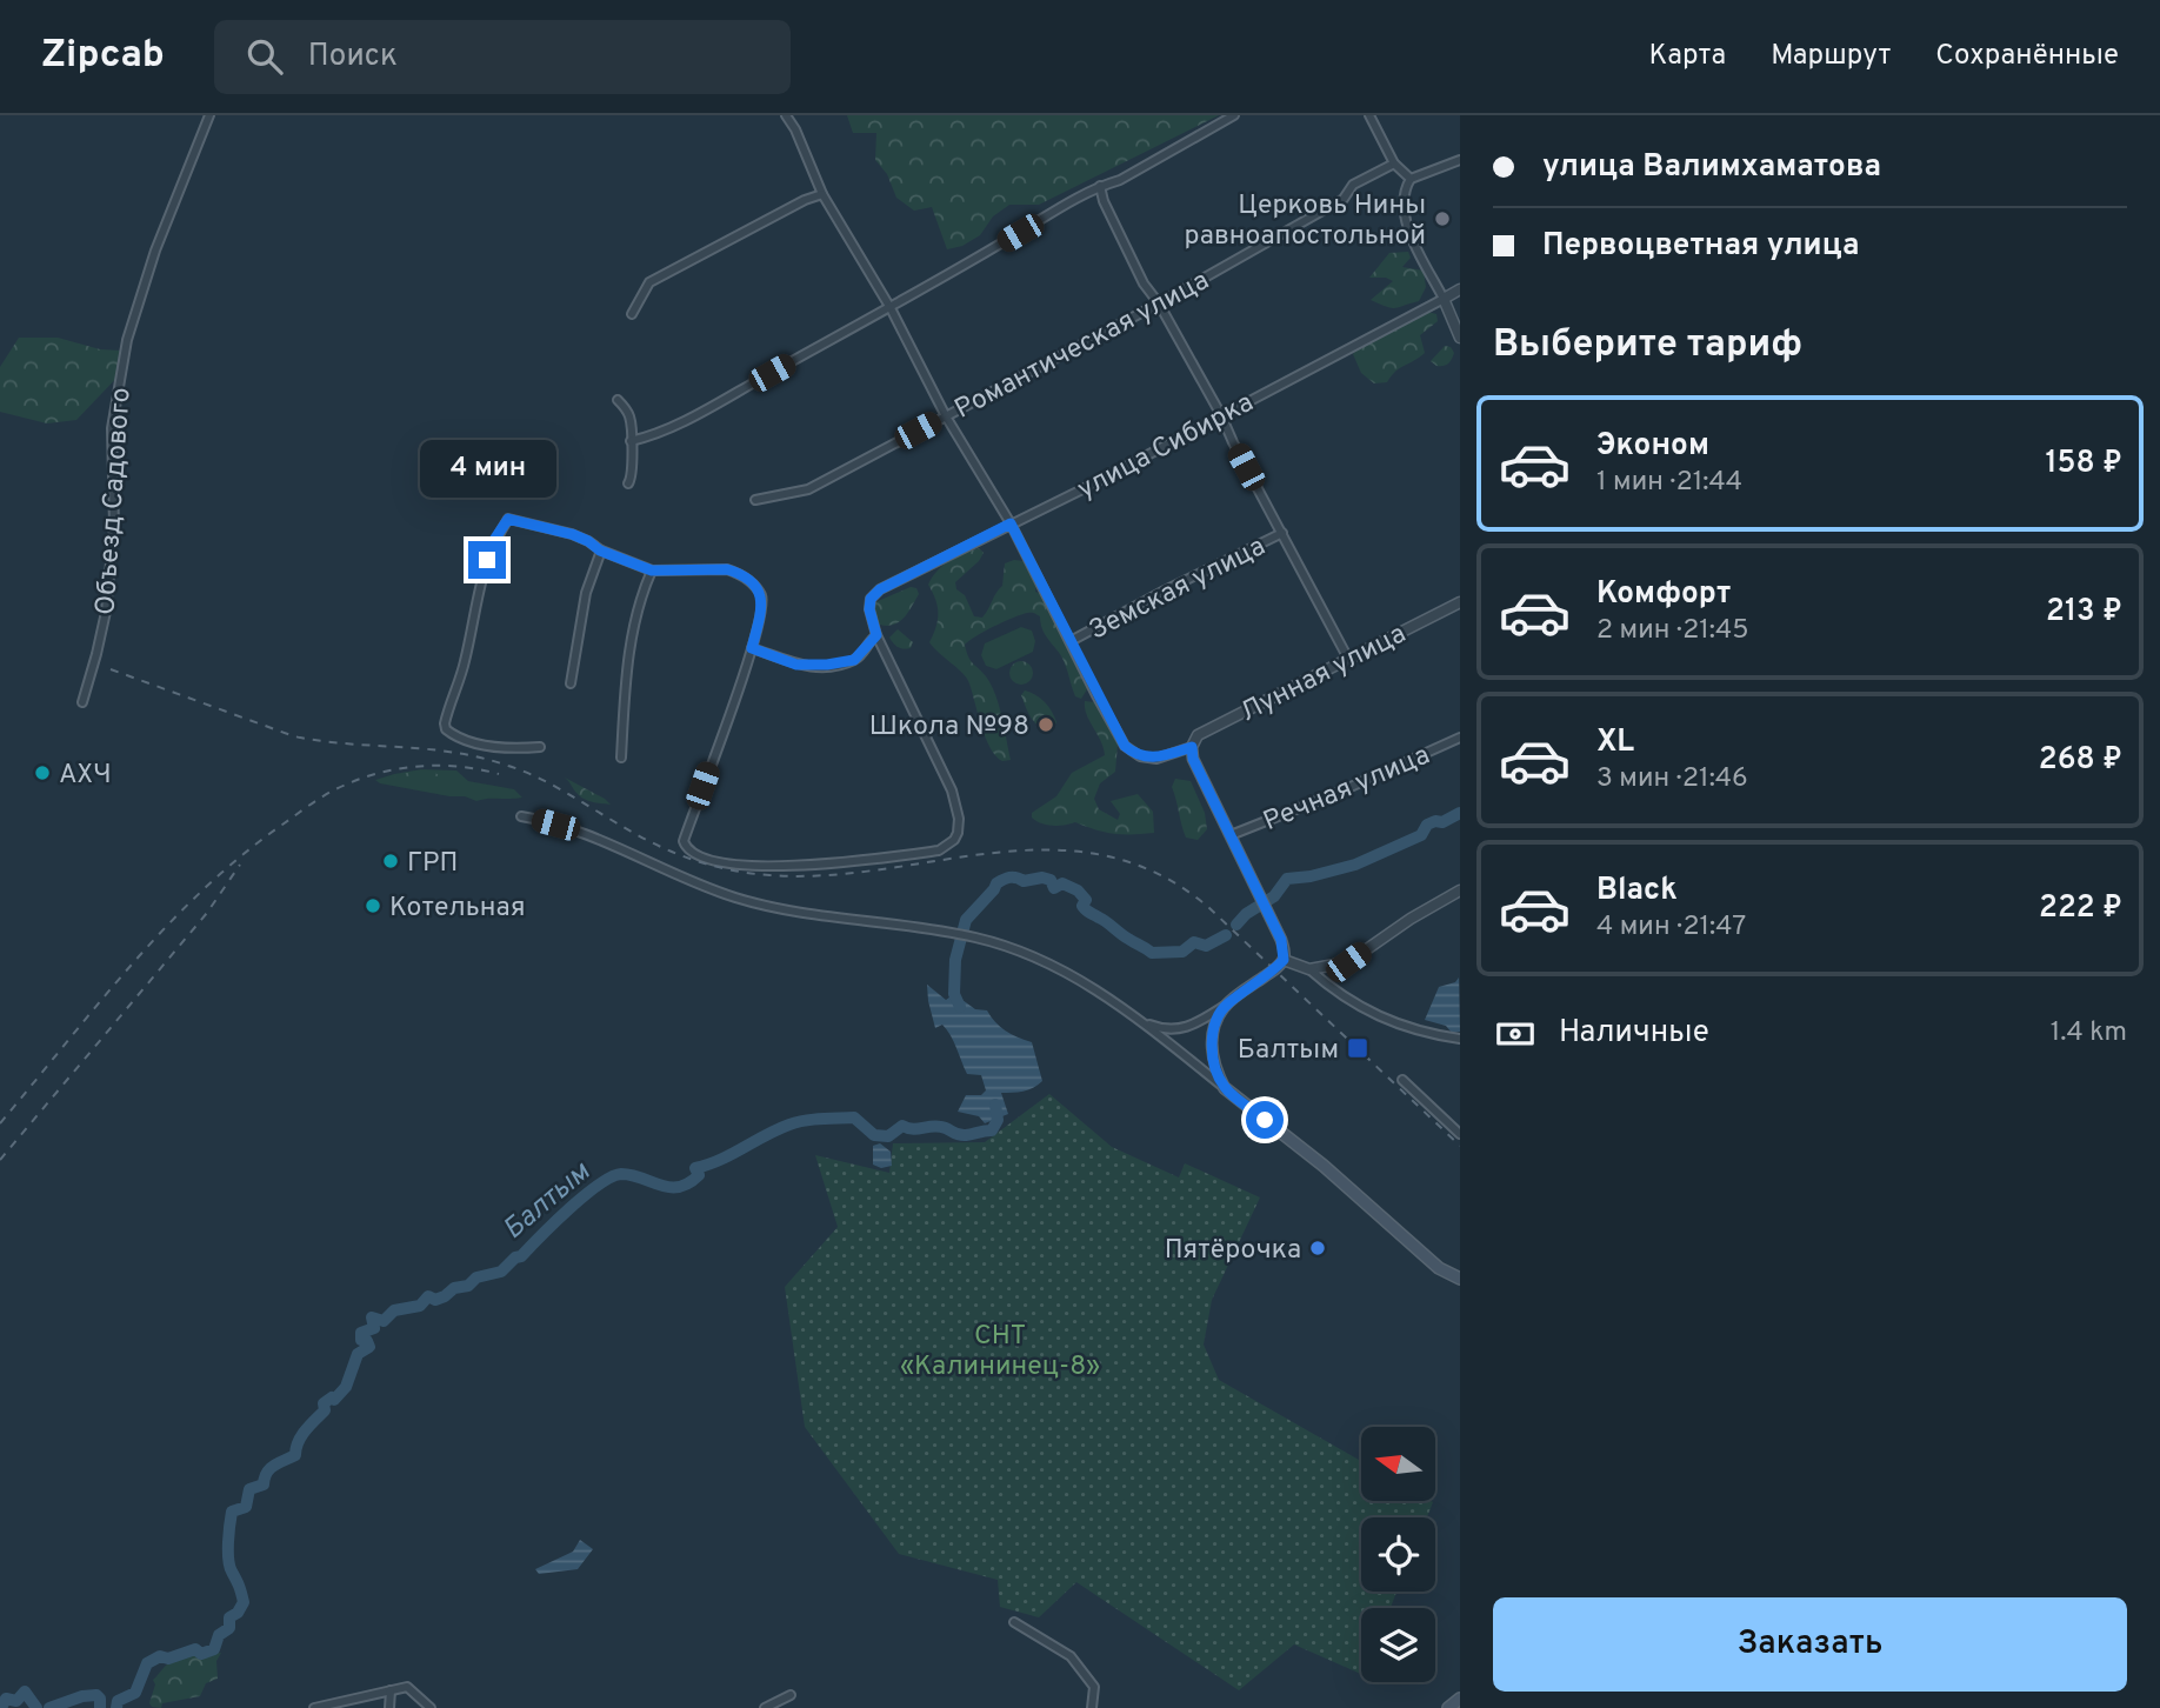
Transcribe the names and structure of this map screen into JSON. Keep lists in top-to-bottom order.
{
  "streets": {
    "street": [
      "Романтическая улица",
      "улица Сибирка",
      "Объезд Садового",
      "Земская улица",
      "Лунная улица",
      "Речная улица"
    ]
  },
  "crossings": [
    ["Романтическая улица", "Земская улица"],
    ["улица Сибирка", "Земская улица"],
    ["Земская улица", "Лунная улица"]
  ],
  "water": ["Балтым"],
  "parks": ["СНТ «Калининец-8»"],
  "places": {
    "other": [
      "Церковь Нины равноапостольной",
      "Школа №98",
      "АХЧ",
      "ГРП",
      "Котельная",
      "Пятёрочка"
    ],
    "transit": ["Балтым"]
  },
  "north": "left",
  "page": {
    "header": "Zipcab",
    "search": "Поиск",
    "nav": ["Карта", "Маршрут", "Сохранённые"],
    "banner": ["улица Валимхаматова", "Первоцветная улица"],
    "heading": "Выберите тариф",
    "list": [
      {
        "name": "Эконом",
        "note": "1 мин · 21:44",
        "value": "158 ₽"
      },
      {
        "name": "Комфорт",
        "note": "2 мин · 21:45",
        "value": "213 ₽"
      },
      {
        "name": "XL",
        "note": "3 мин · 21:46",
        "value": "268 ₽"
      },
      {
        "name": "Black",
        "note": "4 мин · 21:47",
        "value": "222 ₽"
      }
    ],
    "bubble": "4 мин",
    "pay": ["Наличные", "1.4 km"],
    "buttons": "Заказать"
  }
}
